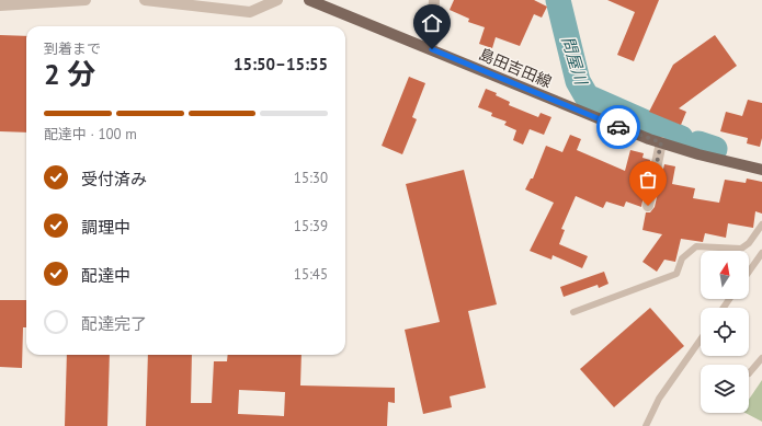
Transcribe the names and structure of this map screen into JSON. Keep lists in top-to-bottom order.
{
  "streets": {
    "main road": ["島田吉田線"]
  },
  "water": ["問屋川"],
  "north": "top",
  "page": {
    "heading": ["2 分", "到着まで", "15:50–15:55"],
    "bar": "配達中 · 100 m",
    "list": [
      ["受付済み", "15:30"],
      ["調理中", "15:39"],
      ["配達中", "15:45"],
      "配達完了"
    ]
  }
}
